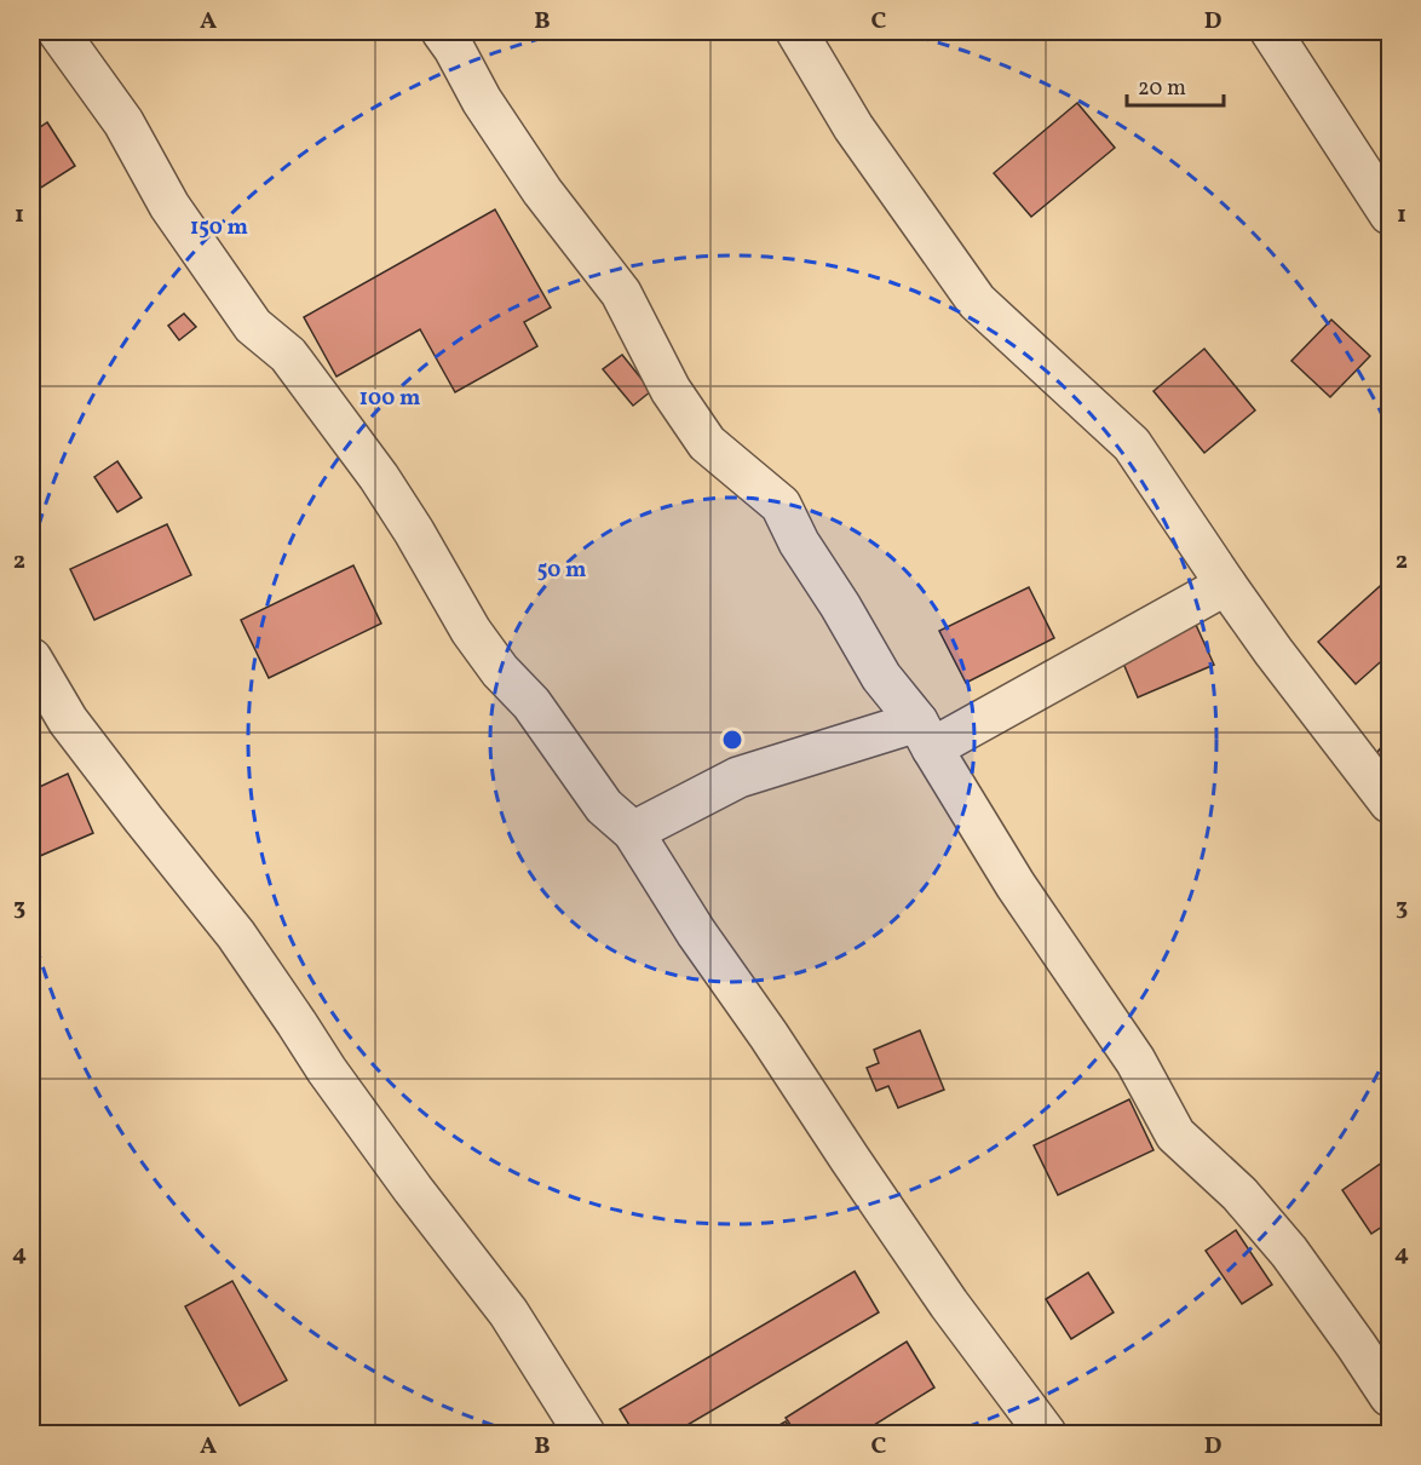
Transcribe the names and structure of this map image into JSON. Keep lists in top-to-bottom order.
{
  "scale_bar": "20 m",
  "grid": {
    "columns": [
      "A",
      "B",
      "C",
      "D"
    ],
    "rows": [
      "1",
      "2",
      "3",
      "4"
    ]
  },
  "rings": ["150 m", "100 m", "50 m"]
}
